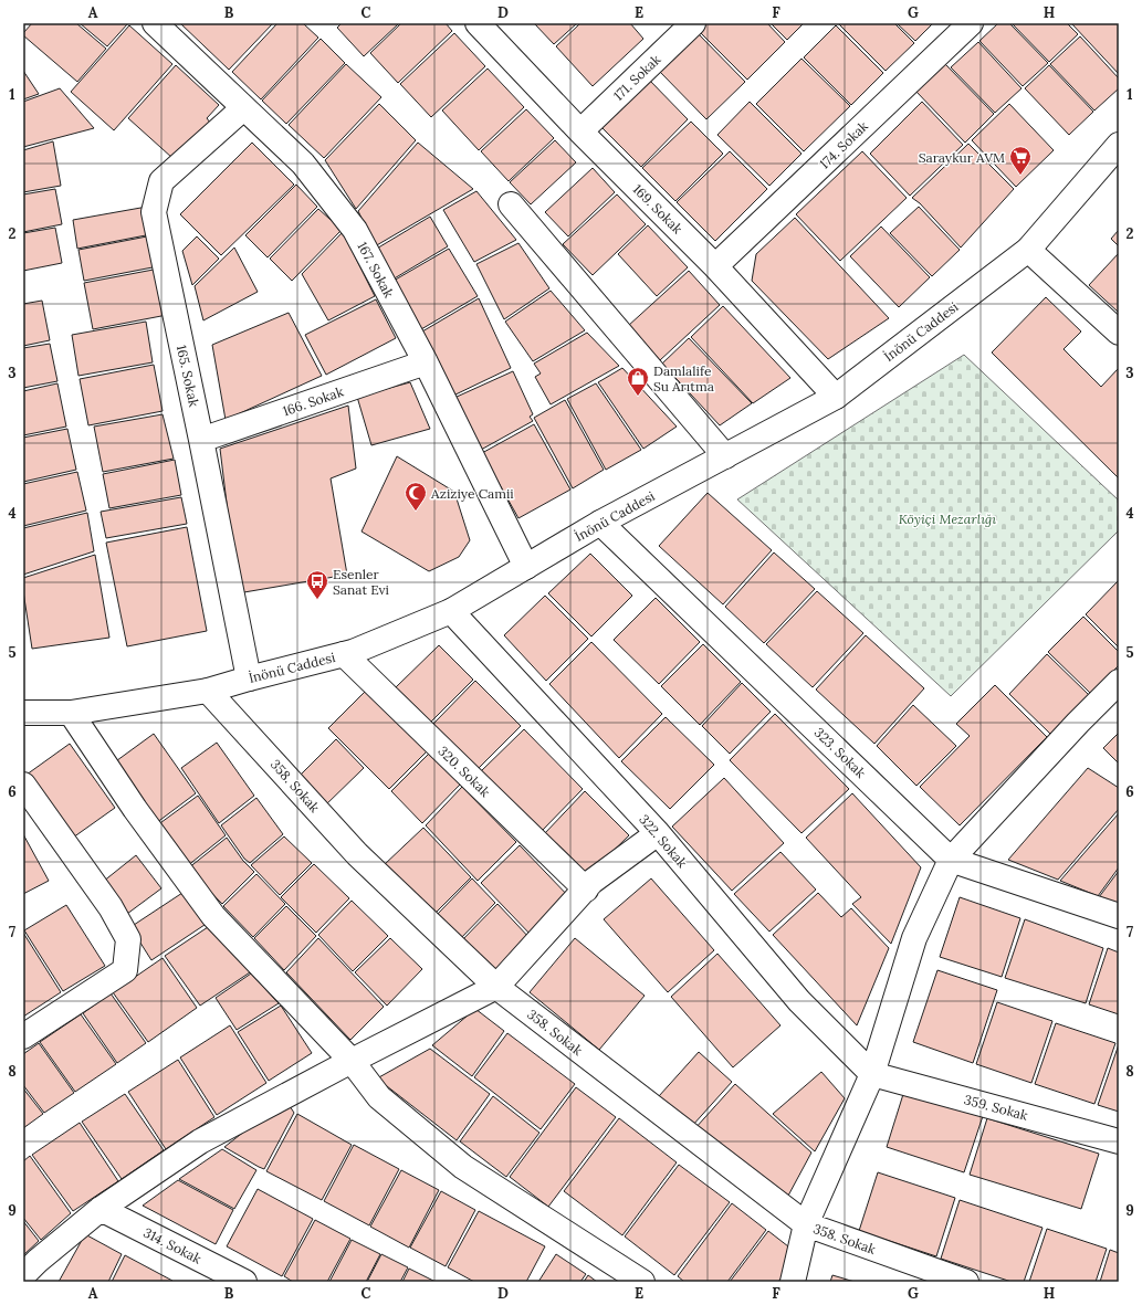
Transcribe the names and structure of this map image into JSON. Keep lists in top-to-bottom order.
{
  "streets": {
    "street": [
      "171. Sokak",
      "174. Sokak",
      "169. Sokak",
      "167. Sokak",
      "İnönü Caddesi",
      "165. Sokak",
      "166. Sokak",
      "323. Sokak",
      "320. Sokak",
      "358. Sokak",
      "322. Sokak",
      "359. Sokak",
      "314. Sokak"
    ]
  },
  "crossings": [
    ["171. Sokak", "169. Sokak"],
    ["174. Sokak", "169. Sokak"],
    ["169. Sokak", "İnönü Caddesi"],
    ["167. Sokak", "İnönü Caddesi"],
    ["167. Sokak", "165. Sokak"],
    ["167. Sokak", "166. Sokak"],
    ["İnönü Caddesi", "165. Sokak"],
    ["İnönü Caddesi", "323. Sokak"],
    ["İnönü Caddesi", "320. Sokak"],
    ["İnönü Caddesi", "358. Sokak"],
    ["İnönü Caddesi", "322. Sokak"],
    ["165. Sokak", "166. Sokak"],
    ["322. Sokak", "359. Sokak"]
  ],
  "parks": ["Köyiçi Mezarlığı"],
  "places": {
    "supermarket": ["Saraykur AVM"],
    "shop": ["Damlalife Su Arıtma"],
    "mosque": ["Aziziye Camii"],
    "bus stop": ["Esenler Sanat Evi"]
  },
  "grid": {
    "columns": [
      "A",
      "B",
      "C",
      "D",
      "E",
      "F",
      "G",
      "H"
    ],
    "rows": [
      "1",
      "2",
      "3",
      "4",
      "5",
      "6",
      "7",
      "8",
      "9"
    ]
  }
}
